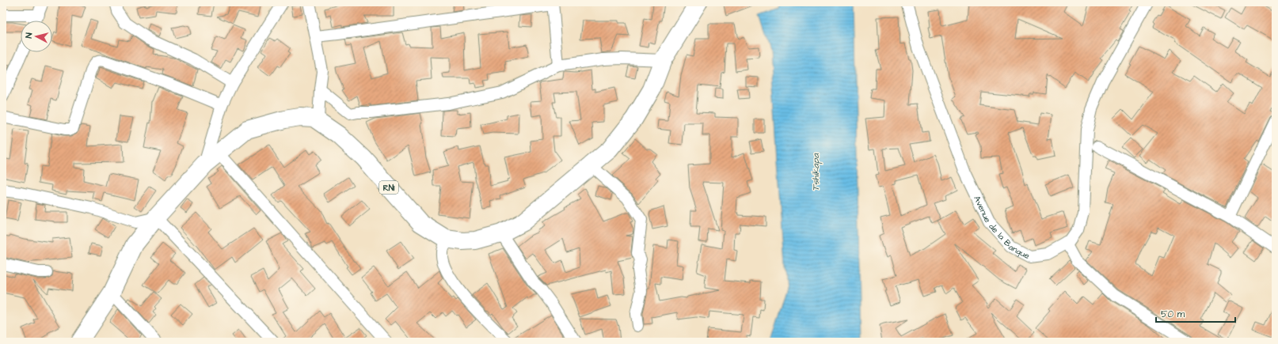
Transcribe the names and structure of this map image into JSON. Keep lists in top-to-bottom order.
{
  "streets": {
    "highway": ["RN1"],
    "street": ["Avenue de la Banque"]
  },
  "water": ["Tshikapa"],
  "scale_bar": "50 m",
  "north": "left"
}
